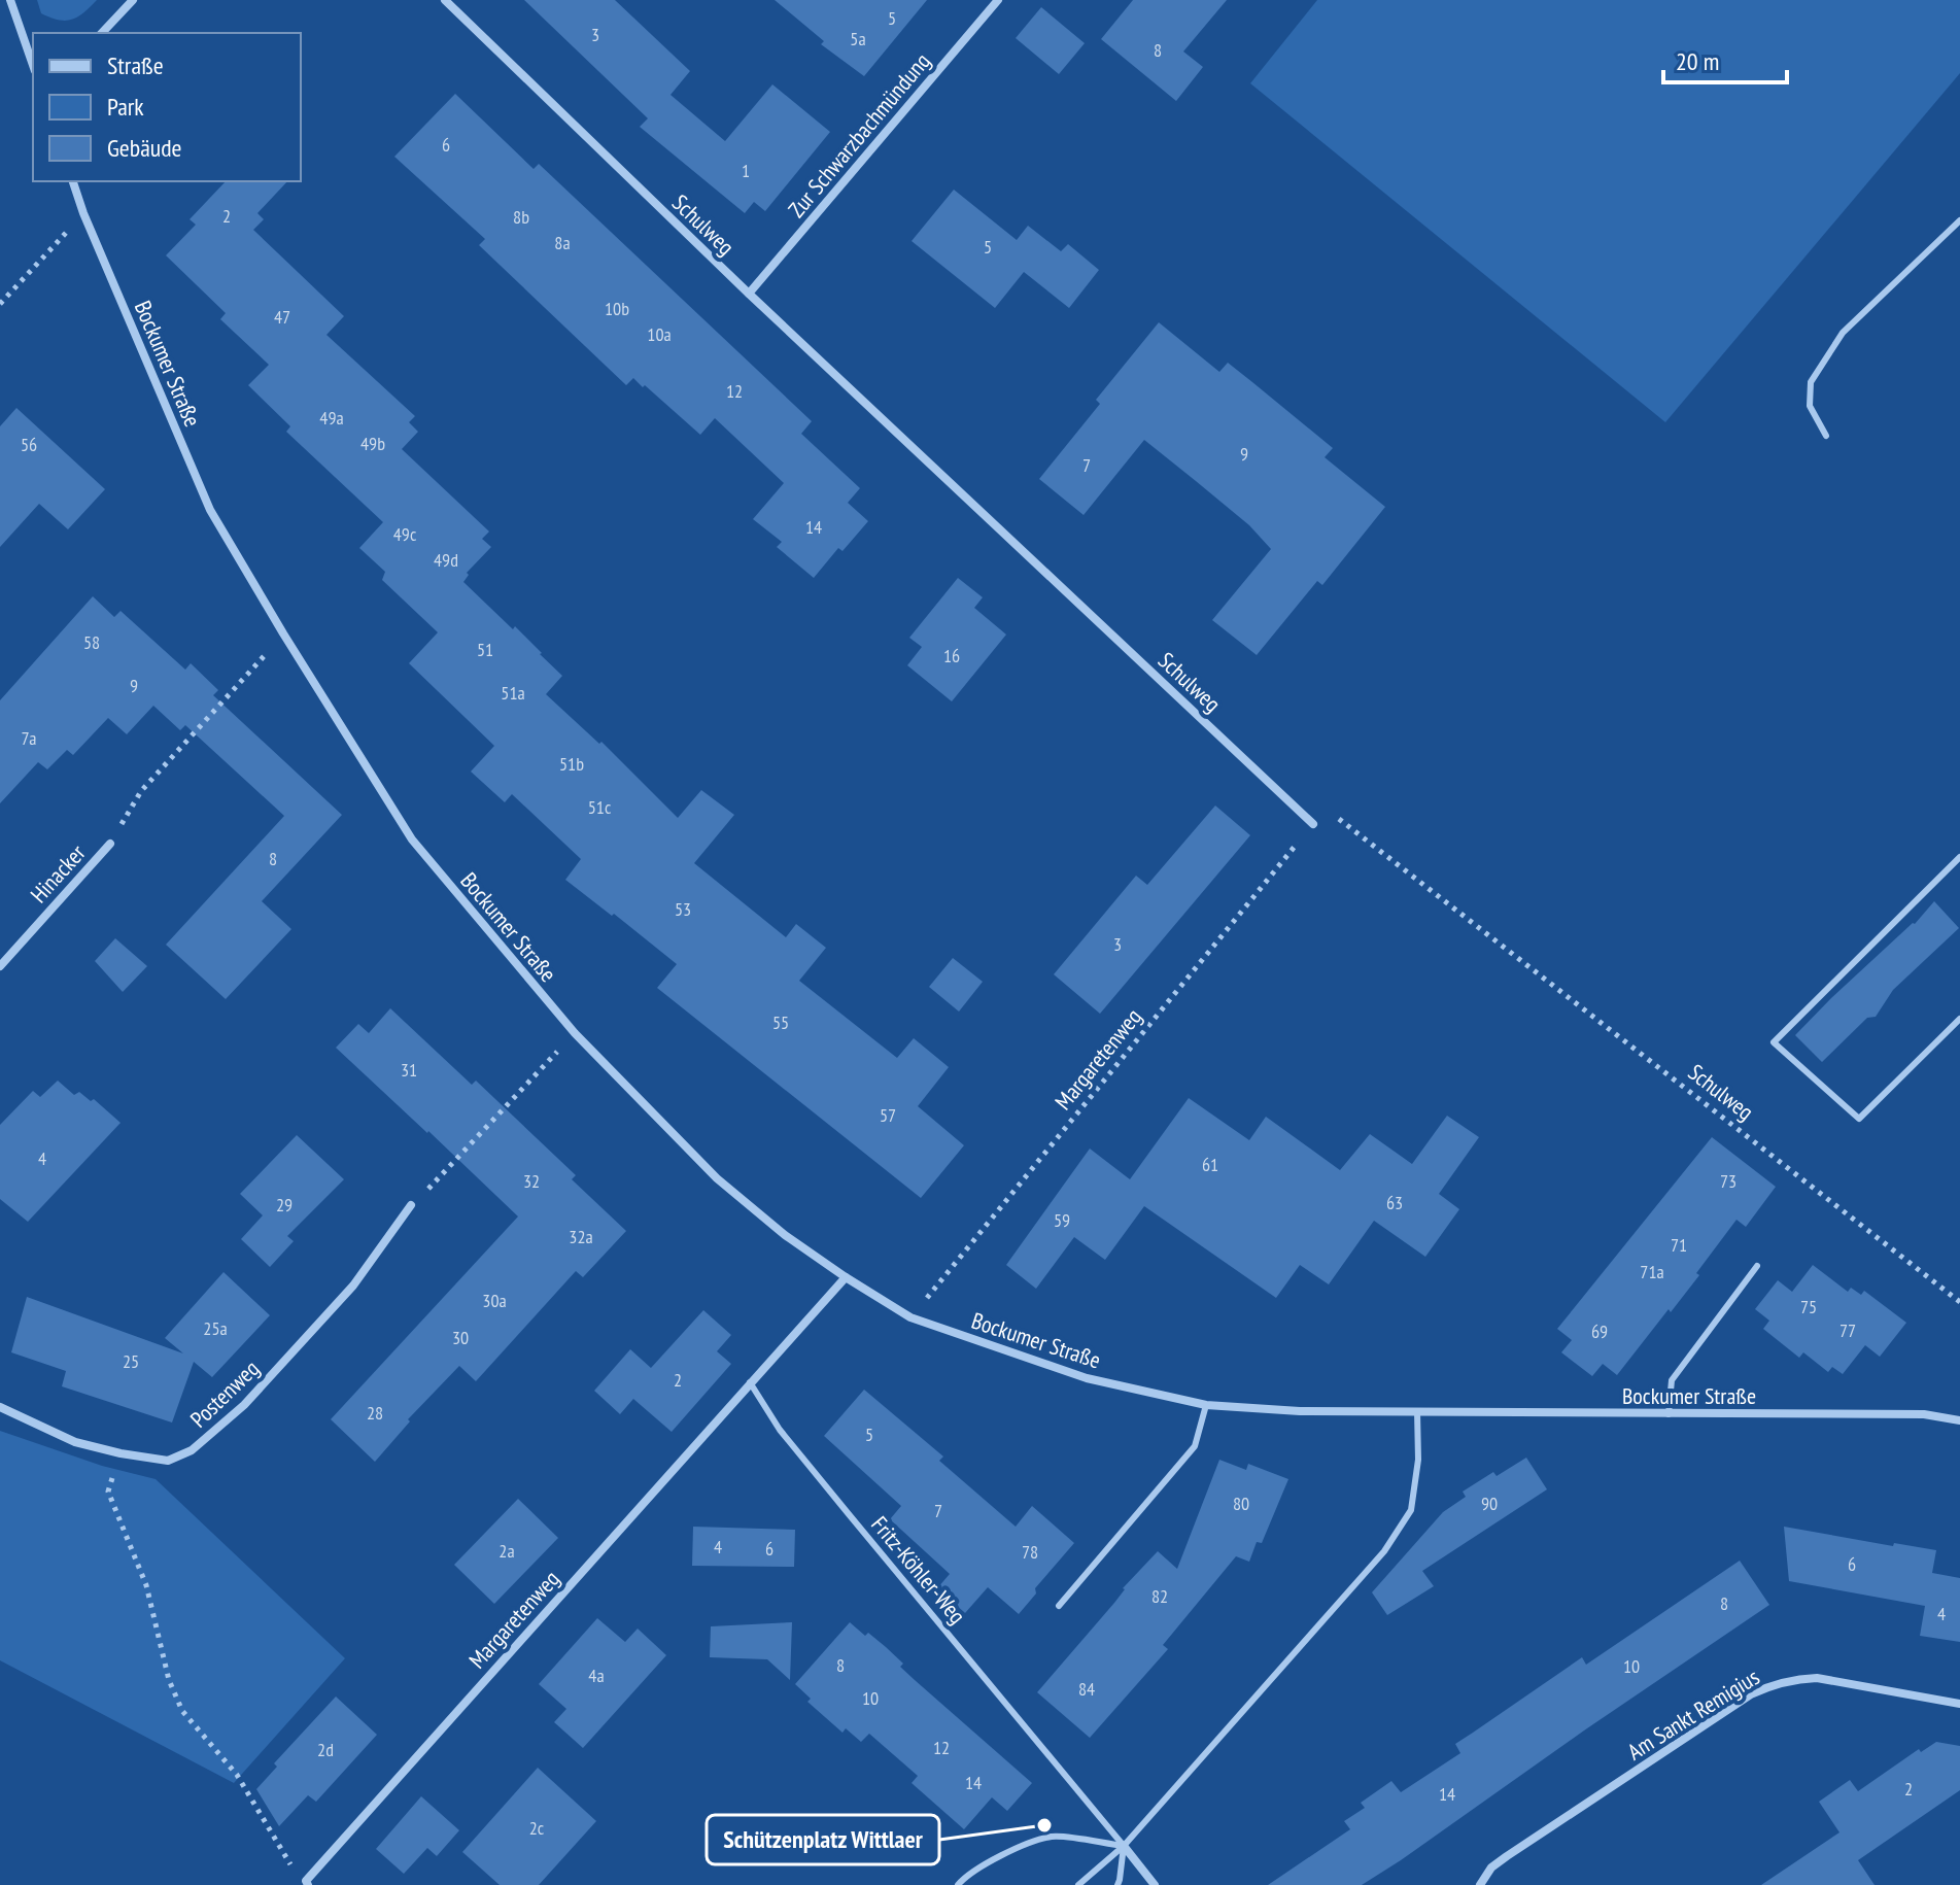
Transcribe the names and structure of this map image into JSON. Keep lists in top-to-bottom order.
{
  "streets": {
    "street": [
      "Zur Schwarzbachmündung",
      "Schulweg",
      "Bockumer Straße",
      "Hinacker",
      "Margaretenweg",
      "Postenweg",
      "Fritz-Köhler-Weg",
      "Am Sankt Remigius"
    ]
  },
  "crossings": [
    ["Zur Schwarzbachmündung", "Schulweg"],
    ["Schulweg", "Margaretenweg"],
    ["Bockumer Straße", "Margaretenweg"],
    ["Margaretenweg", "Fritz-Köhler-Weg"]
  ],
  "places": ["Schützenplatz Wittlaer"],
  "house_numbers": [
    "5",
    "3",
    "5a",
    "8",
    "6",
    "1",
    "2",
    "8b",
    "8a",
    "5",
    "10b",
    "47",
    "10a",
    "12",
    "49a",
    "49b",
    "56",
    "9",
    "7",
    "14",
    "49c",
    "49d",
    "58",
    "51",
    "16",
    "9",
    "51a",
    "7a",
    "51b",
    "51c",
    "8",
    "53",
    "3",
    "55",
    "31",
    "57",
    "4",
    "61",
    "32",
    "73",
    "63",
    "29",
    "59",
    "32a",
    "71",
    "71a",
    "30a",
    "75",
    "25a",
    "77",
    "69",
    "30",
    "25",
    "2",
    "28",
    "5",
    "80",
    "90",
    "7",
    "4",
    "6",
    "2a",
    "78",
    "6",
    "82",
    "8",
    "4",
    "8",
    "10",
    "4a",
    "84",
    "10",
    "12",
    "2d",
    "14",
    "2",
    "14",
    "2c"
  ],
  "legend": ["Straße", "Park", "Gebäude"],
  "scale_bar": "20 m"
}
